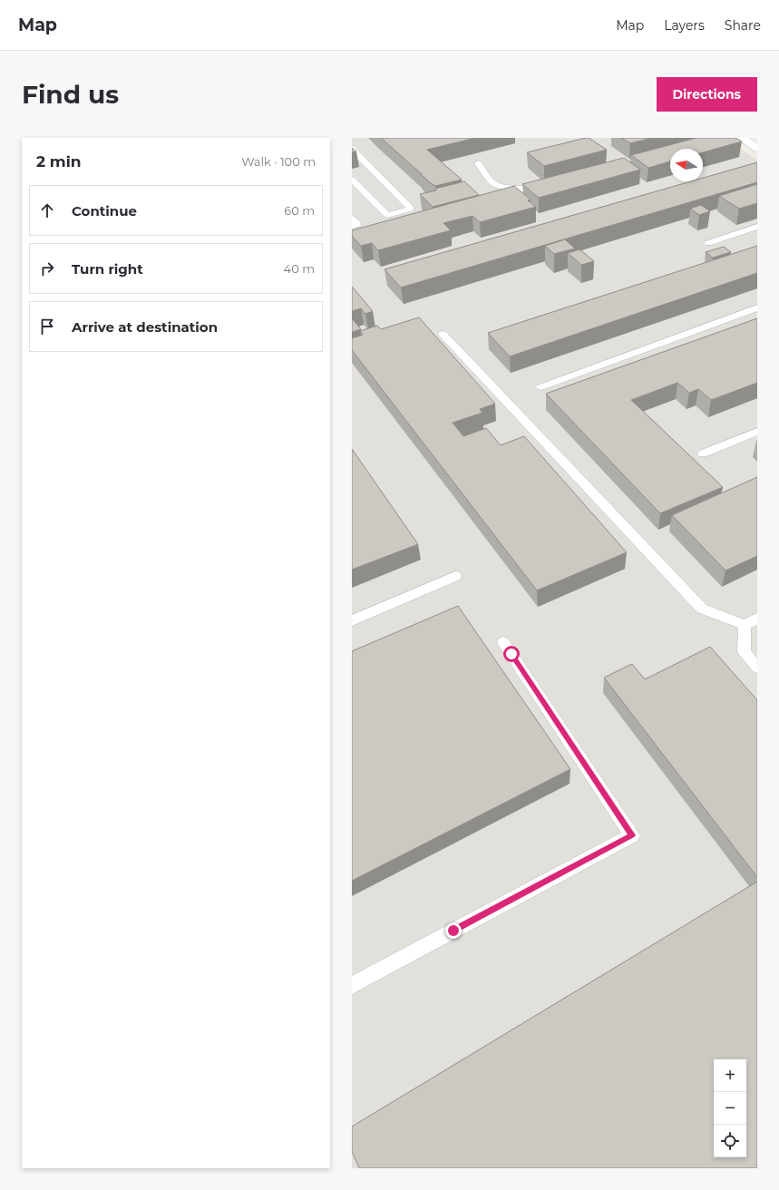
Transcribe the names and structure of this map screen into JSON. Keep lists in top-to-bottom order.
{
  "north": "left",
  "page": {
    "header": "Map",
    "nav": ["Map", "Layers", "Share"],
    "buttons": "Directions",
    "title": "Find us",
    "heading": ["2 min", "Walk · 100 m"],
    "list": [
      ["Continue", "60 m"],
      ["Turn right", "40 m"],
      "Arrive at destination"
    ],
    "map_buttons": ["+", "−"]
  }
}
